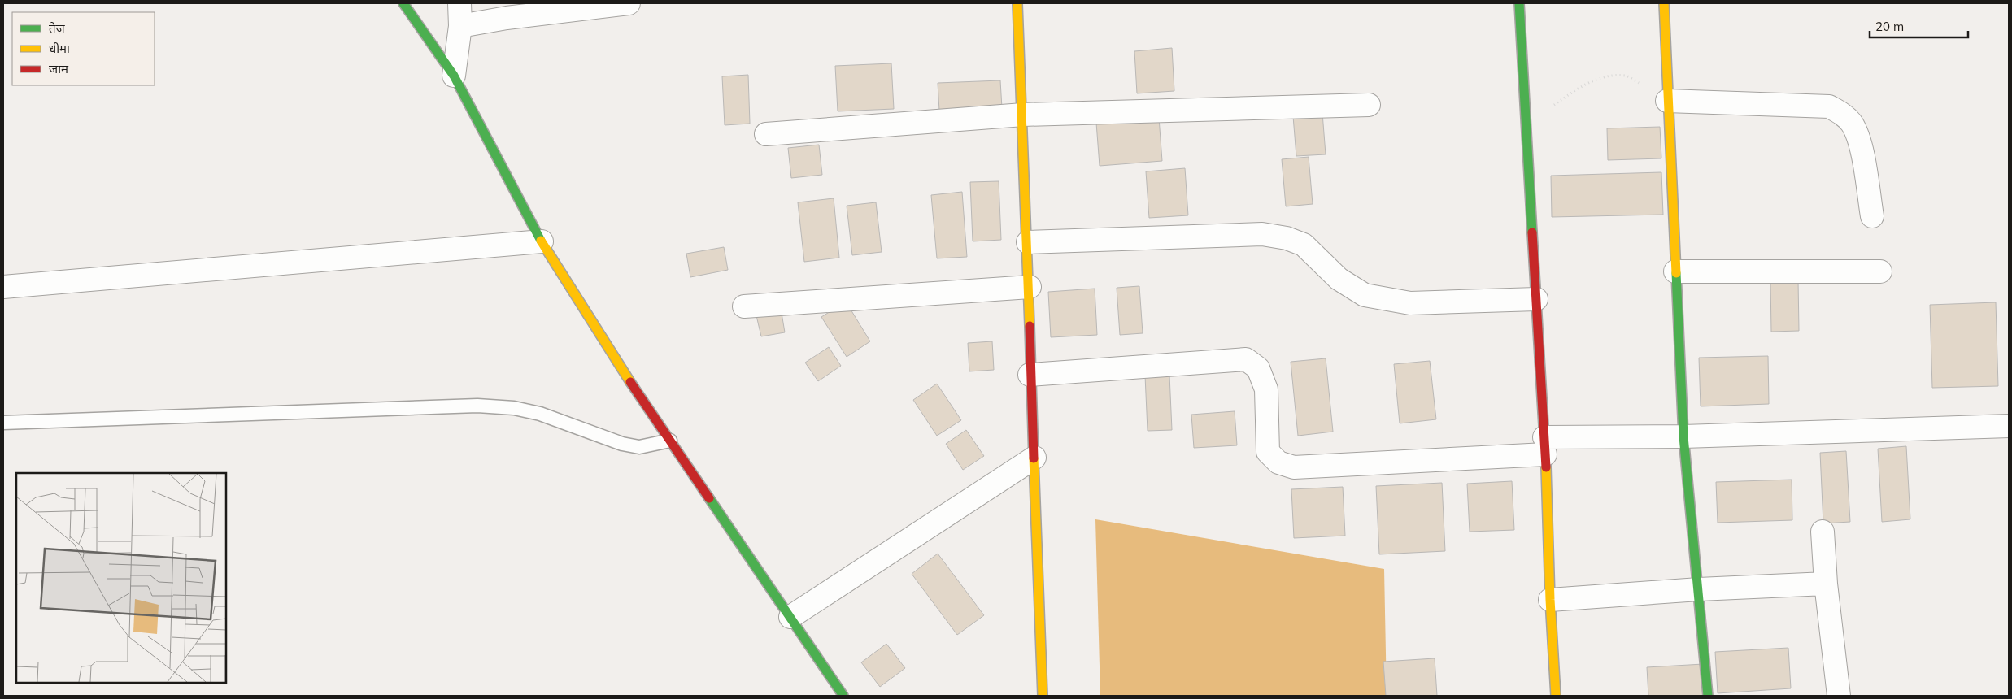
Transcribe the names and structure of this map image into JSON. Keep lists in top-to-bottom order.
{
  "legend": ["तेज़", "धीमा", "जाम"],
  "scale_bar": "20 m"
}
